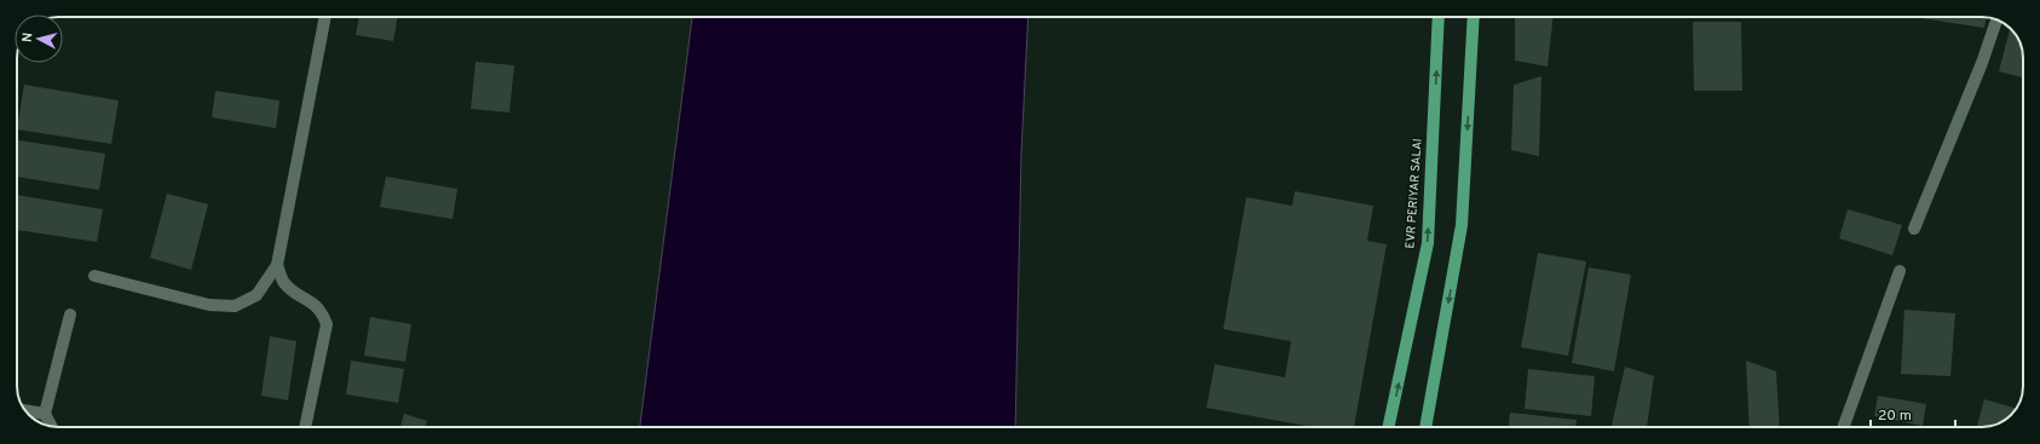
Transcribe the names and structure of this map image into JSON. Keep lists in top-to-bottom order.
{
  "streets": {
    "main road": ["EVR PERIYAR SALAI"]
  },
  "scale_bar": "20 m",
  "north": "left"
}
